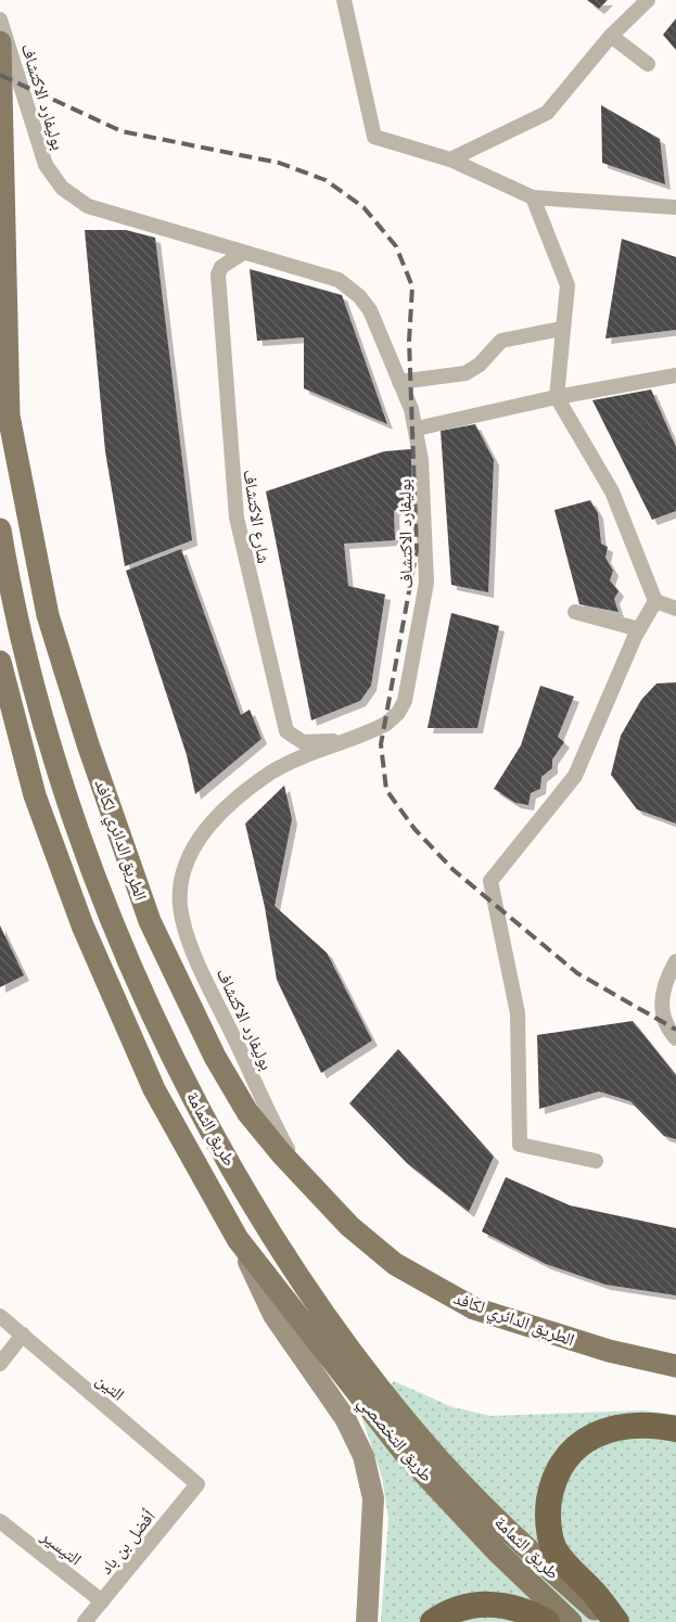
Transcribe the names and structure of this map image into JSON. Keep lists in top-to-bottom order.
{
  "streets": {
    "main road": ["الطريق الدائري لكافد", "طريق الثمامة", "طريق التخصصي"],
    "street": [
      "بوليفارد الاكتشاف",
      "شارع الاكتشاف",
      "التين",
      "أفضل بن باد",
      "التيسير"
    ]
  },
  "crossings": [
    ["بوليفارد الاكتشاف", "شارع الاكتشاف"],
    ["بوليفارد الاكتشاف", "الطريق الدائري لكافد"],
    ["طريق الثمامة", "طريق التخصصي"],
    ["التين", "أفضل بن باد"],
    ["أفضل بن باد", "التيسير"]
  ]
}
